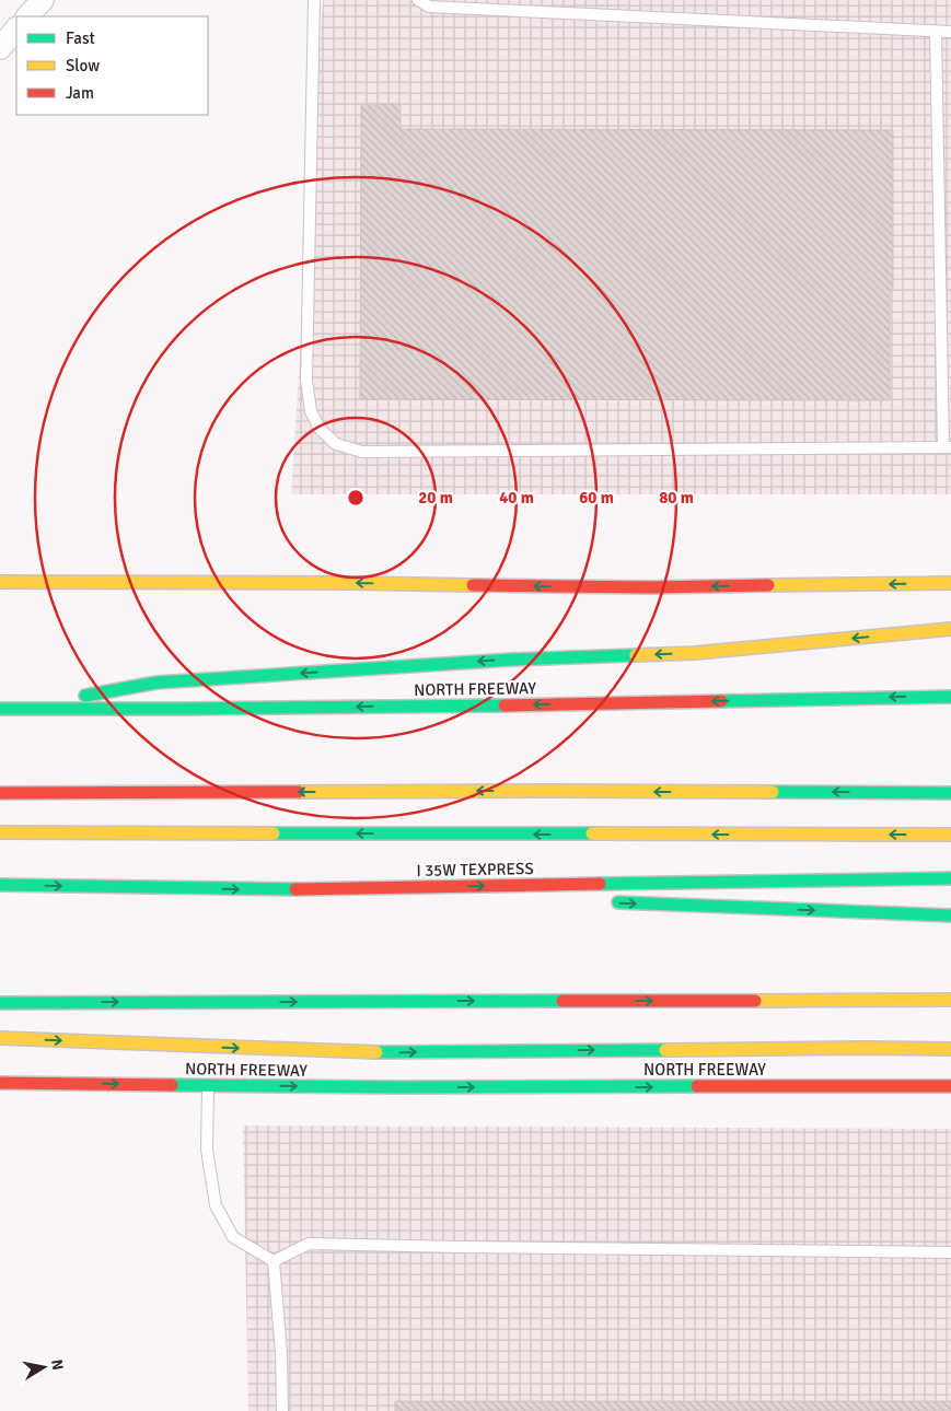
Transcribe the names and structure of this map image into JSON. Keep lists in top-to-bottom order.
{
  "streets": {
    "main road": ["NORTH FREEWAY", "I 35W TEXPRESS"]
  },
  "legend": ["Fast", "Slow", "Jam"],
  "north": "right",
  "rings": [
    "20 m",
    "40 m",
    "60 m",
    "80 m"
  ]
}
